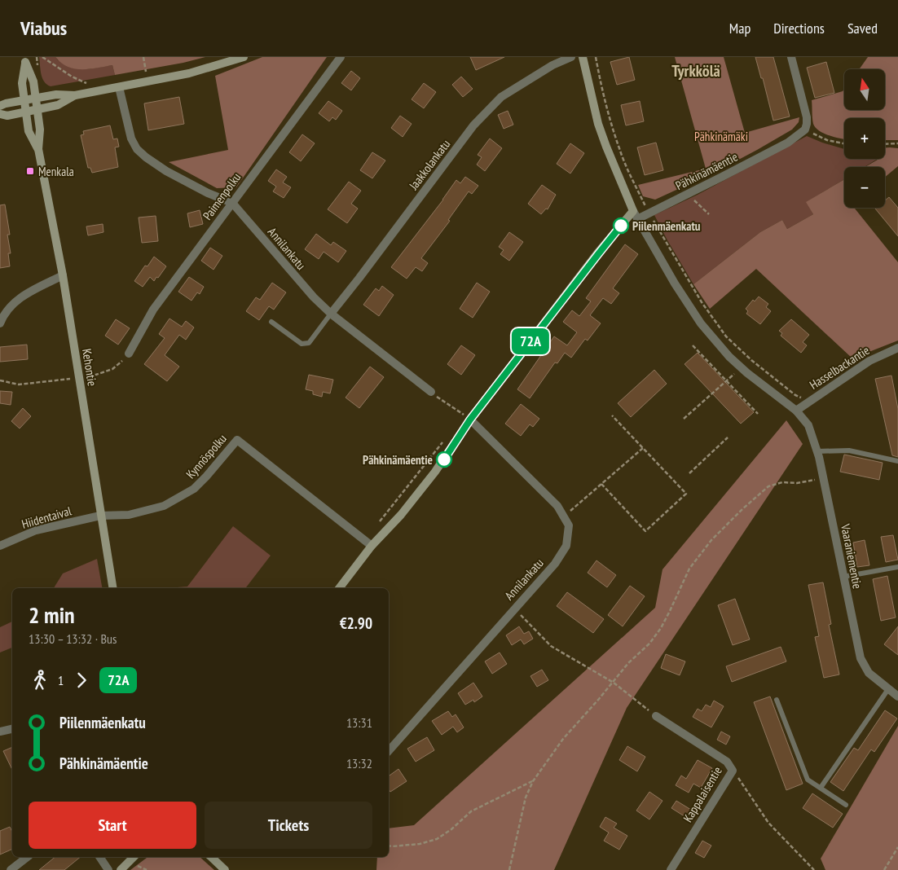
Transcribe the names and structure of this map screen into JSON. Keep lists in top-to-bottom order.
{
  "streets": {
    "street": [
      "Jaakkolankatu",
      "Pähkinämäentie",
      "Paimenpolku",
      "Annilankatu",
      "Kehontie",
      "Hasselbackantie",
      "Kynnöspolku",
      "Hiidentaival",
      "Vaaraniementie",
      "Kappalaisentie"
    ]
  },
  "crossings": [
    ["Jaakkolankatu", "Annilankatu"],
    ["Pähkinämäentie", "Annilankatu"],
    ["Pähkinämäentie", "Kynnöspolku"],
    ["Paimenpolku", "Annilankatu"],
    ["Kehontie", "Kynnöspolku"],
    ["Kehontie", "Hiidentaival"],
    ["Hasselbackantie", "Vaaraniementie"],
    ["Kynnöspolku", "Hiidentaival"]
  ],
  "districts": ["Tyrkkölä"],
  "parks": ["Pähkinämäki"],
  "places": {
    "transit": ["Menkala"],
    "other": ["Piilenmäenkatu", "Pähkinämäentie"]
  },
  "lines": ["bus line 72A"],
  "north": "top",
  "page": {
    "header": "Viabus",
    "nav": ["Map", "Directions", "Saved"],
    "on_map": "72A",
    "map_buttons": ["+", "−"],
    "heading": ["2 min", "13:30 – 13:32 · Bus", "€2.90"],
    "legs": ["1", "72A"],
    "list": [
      {
        "name": "Piilenmäenkatu",
        "value": "13:31"
      },
      {
        "name": "Pähkinämäentie",
        "value": "13:32"
      }
    ],
    "buttons": ["Start", "Tickets"]
  }
}
